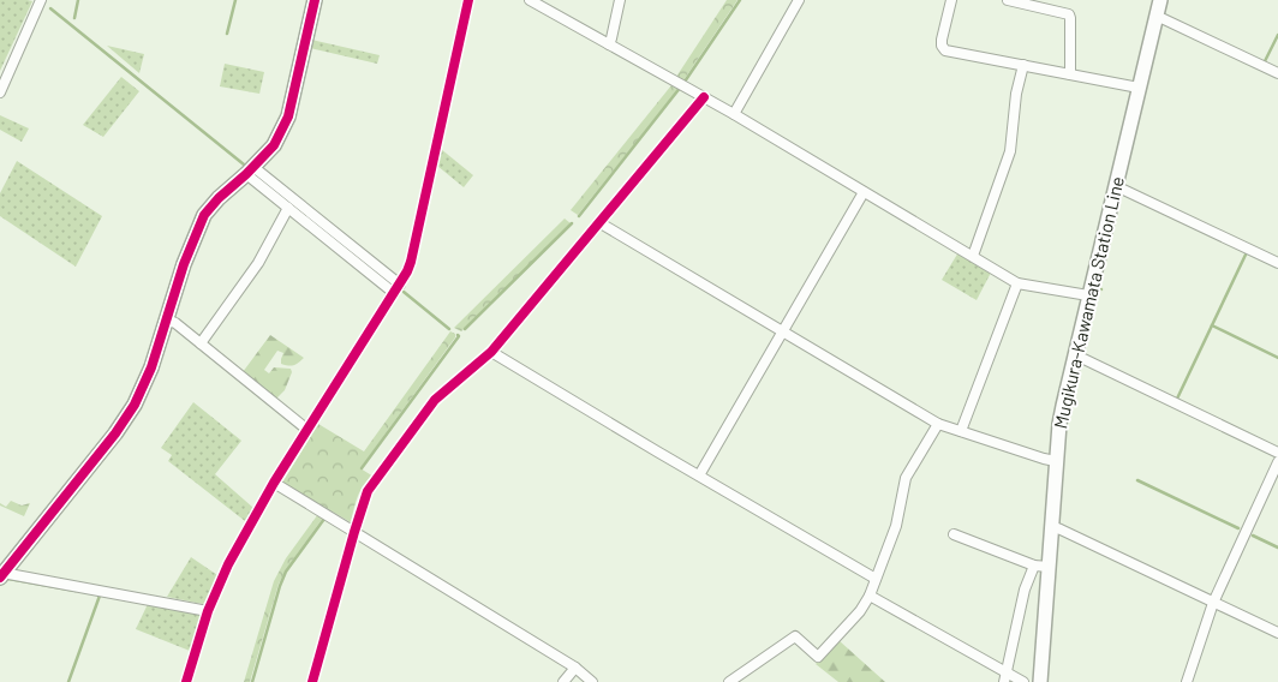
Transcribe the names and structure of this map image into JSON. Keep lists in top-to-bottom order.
{
  "streets": {
    "main road": ["Mugikura-Kawamata Station Line"]
  }
}
